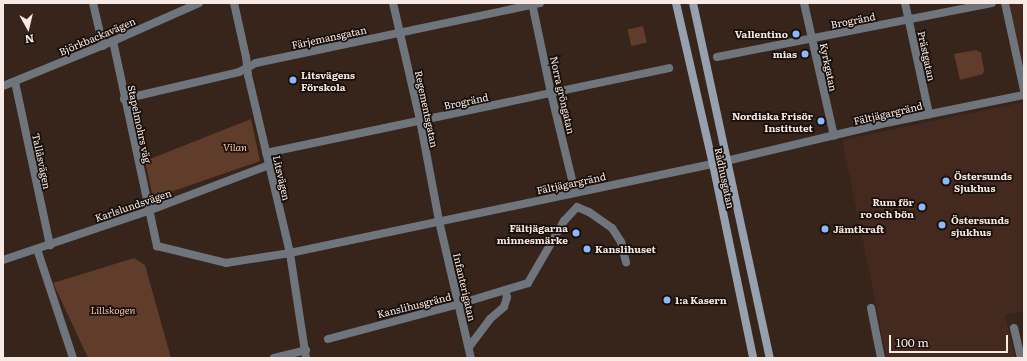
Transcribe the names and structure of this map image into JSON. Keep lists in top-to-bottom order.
{
  "streets": {
    "main road": ["Rådhusgatan"],
    "street": [
      "Brogränd",
      "Björkbackavägen",
      "Färjemansgatan",
      "Prästgatan",
      "Kyrkgatan",
      "Norra gröngatan",
      "Regementsgatan",
      "Fältjägargränd",
      "Stapelmohrs väg",
      "Tallåsvägen",
      "Litsvägen",
      "Karlslundsvägen",
      "Infanterigatan",
      "Kanslihusgränd"
    ]
  },
  "crossings": [
    ["Brogränd", "Prästgatan"],
    ["Brogränd", "Kyrkgatan"],
    ["Brogränd", "Norra gröngatan"],
    ["Brogränd", "Regementsgatan"],
    ["Brogränd", "Litsvägen"],
    ["Björkbackavägen", "Stapelmohrs väg"],
    ["Björkbackavägen", "Tallåsvägen"],
    ["Färjemansgatan", "Norra gröngatan"],
    ["Färjemansgatan", "Regementsgatan"],
    ["Färjemansgatan", "Stapelmohrs väg"],
    ["Färjemansgatan", "Litsvägen"],
    ["Prästgatan", "Fältjägargränd"],
    ["Kyrkgatan", "Fältjägargränd"],
    ["Norra gröngatan", "Fältjägargränd"],
    ["Regementsgatan", "Fältjägargränd"],
    ["Regementsgatan", "Infanterigatan"],
    ["Fältjägargränd", "Stapelmohrs väg"],
    ["Fältjägargränd", "Litsvägen"],
    ["Fältjägargränd", "Rådhusgatan"],
    ["Fältjägargränd", "Karlslundsvägen"],
    ["Fältjägargränd", "Infanterigatan"],
    ["Stapelmohrs väg", "Karlslundsvägen"],
    ["Tallåsvägen", "Karlslundsvägen"],
    ["Litsvägen", "Karlslundsvägen"],
    ["Infanterigatan", "Kanslihusgränd"]
  ],
  "parks": ["Vilan", "Lillskogen"],
  "places": [
    "Vallentino",
    "mias",
    "Litsvägens Förskola",
    "Nordiska Frisör Institutet",
    "Östersunds Sjukhus",
    "Rum för ro och bön",
    "Östersunds sjukhus",
    "Jämtkraft",
    "Fältjägarna minnesmärke",
    "Kanslihuset",
    "1:a Kasern"
  ],
  "scale_bar": "100 m",
  "north": "bottom"
}
